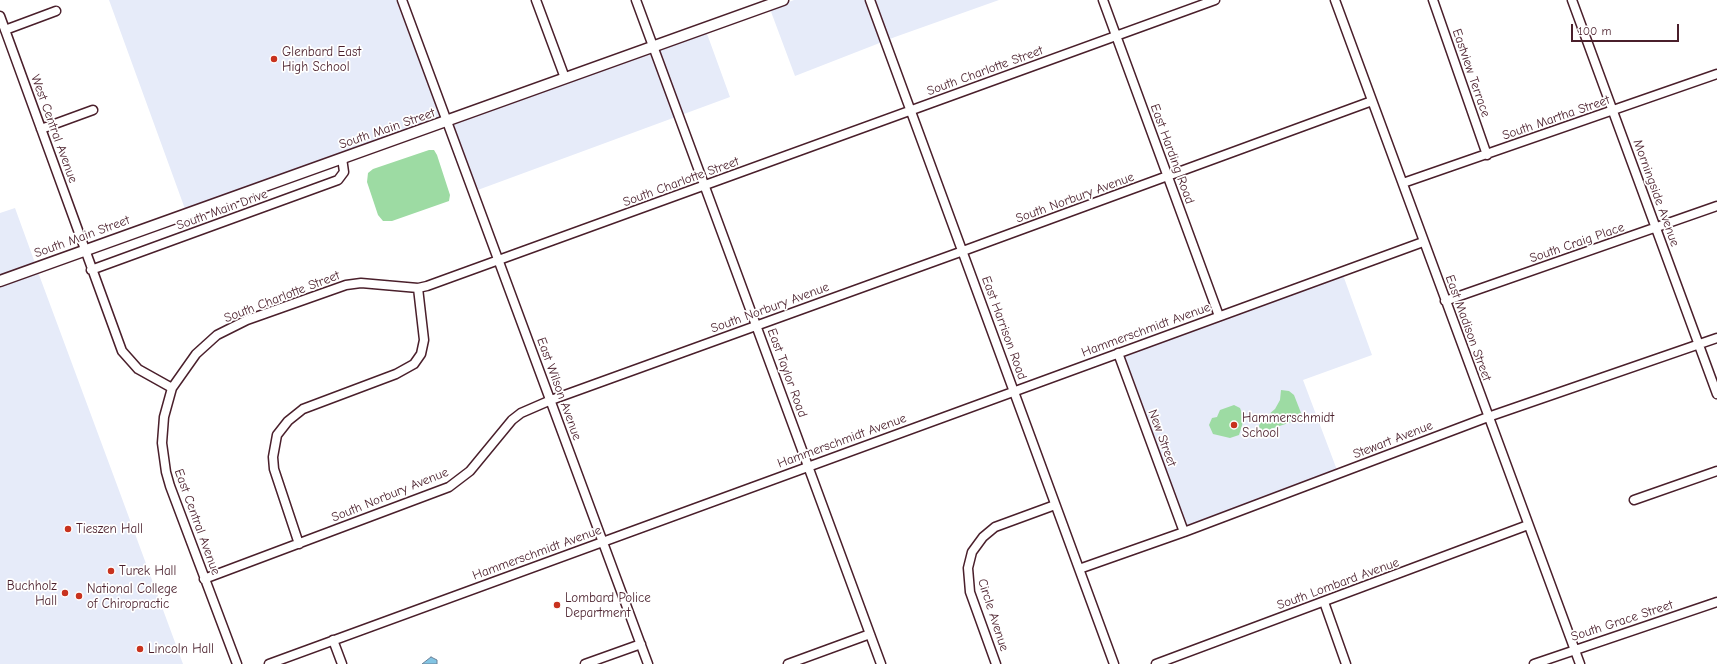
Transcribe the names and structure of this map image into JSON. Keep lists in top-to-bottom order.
{
  "streets": {
    "main road": ["South Main Street"],
    "street": [
      "South Charlotte Street",
      "Eastview Terrace",
      "South Martha Street",
      "West Central Avenue",
      "East Harding Road",
      "Morningside Avenue",
      "South Norbury Avenue",
      "South Main Drive",
      "South Craig Place",
      "East Harrison Road",
      "East Madison Street",
      "Hammerschmidt Avenue",
      "East Taylor Road",
      "East Wilson Avenue",
      "New Street",
      "Stewart Avenue",
      "East Central Avenue",
      "South Lombard Avenue",
      "Circle Avenue",
      "South Grace Street"
    ]
  },
  "crossings": [
    ["South Charlotte Street", "East Harding Road"],
    ["South Charlotte Street", "East Harrison Road"],
    ["South Charlotte Street", "East Taylor Road"],
    ["South Charlotte Street", "East Wilson Avenue"],
    ["South Charlotte Street", "East Central Avenue"],
    ["Eastview Terrace", "South Martha Street"],
    ["South Martha Street", "Morningside Avenue"],
    ["South Martha Street", "East Madison Street"],
    ["West Central Avenue", "South Main Street"],
    ["South Main Street", "South Main Drive"],
    ["South Main Street", "East Taylor Road"],
    ["South Main Street", "East Wilson Avenue"],
    ["East Harding Road", "South Norbury Avenue"],
    ["East Harding Road", "Hammerschmidt Avenue"],
    ["Morningside Avenue", "South Craig Place"],
    ["Morningside Avenue", "Stewart Avenue"],
    ["South Norbury Avenue", "East Harrison Road"],
    ["South Norbury Avenue", "East Madison Street"],
    ["South Norbury Avenue", "East Taylor Road"],
    ["South Norbury Avenue", "East Wilson Avenue"],
    ["South Norbury Avenue", "East Central Avenue"],
    ["South Craig Place", "East Madison Street"],
    ["East Harrison Road", "Hammerschmidt Avenue"],
    ["East Harrison Road", "Stewart Avenue"],
    ["East Harrison Road", "Circle Avenue"],
    ["East Madison Street", "Hammerschmidt Avenue"],
    ["East Madison Street", "Stewart Avenue"],
    ["East Madison Street", "South Lombard Avenue"],
    ["East Madison Street", "South Grace Street"],
    ["Hammerschmidt Avenue", "East Taylor Road"],
    ["Hammerschmidt Avenue", "East Wilson Avenue"],
    ["Hammerschmidt Avenue", "New Street"],
    ["New Street", "Stewart Avenue"]
  ],
  "places": [
    "Glenbard East High School",
    "Hammerschmidt School",
    "Tieszen Hall",
    "Turek Hall",
    "Buchholz Hall",
    "National College of Chiropractic",
    "Lombard Police Department",
    "Lincoln Hall"
  ],
  "scale_bar": "100 m"
}
